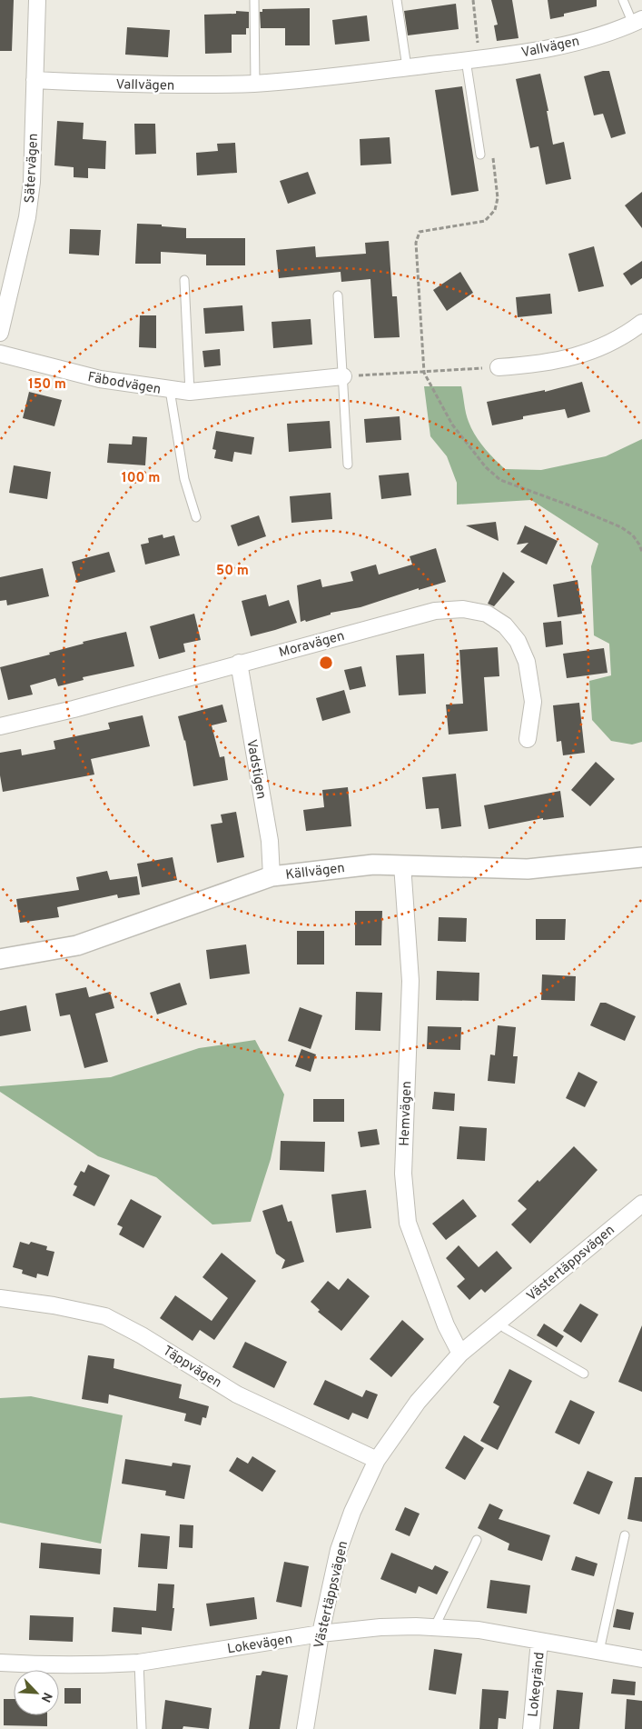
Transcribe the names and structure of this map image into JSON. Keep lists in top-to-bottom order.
{
  "streets": {
    "street": [
      "Vallvägen",
      "Sätervägen",
      "Fäbodvägen",
      "Moravägen",
      "Vadstigen",
      "Källvägen",
      "Hemvägen",
      "Västertäppsvägen",
      "Täppvägen",
      "Lokevägen",
      "Lokegränd"
    ]
  },
  "crossings": [
    ["Vallvägen", "Sätervägen"],
    ["Moravägen", "Vadstigen"],
    ["Vadstigen", "Källvägen"],
    ["Källvägen", "Hemvägen"],
    ["Hemvägen", "Västertäppsvägen"],
    ["Västertäppsvägen", "Täppvägen"],
    ["Västertäppsvägen", "Lokevägen"],
    ["Lokevägen", "Lokegränd"]
  ],
  "north": "bottom right",
  "rings": ["150 m", "100 m", "50 m"]
}
